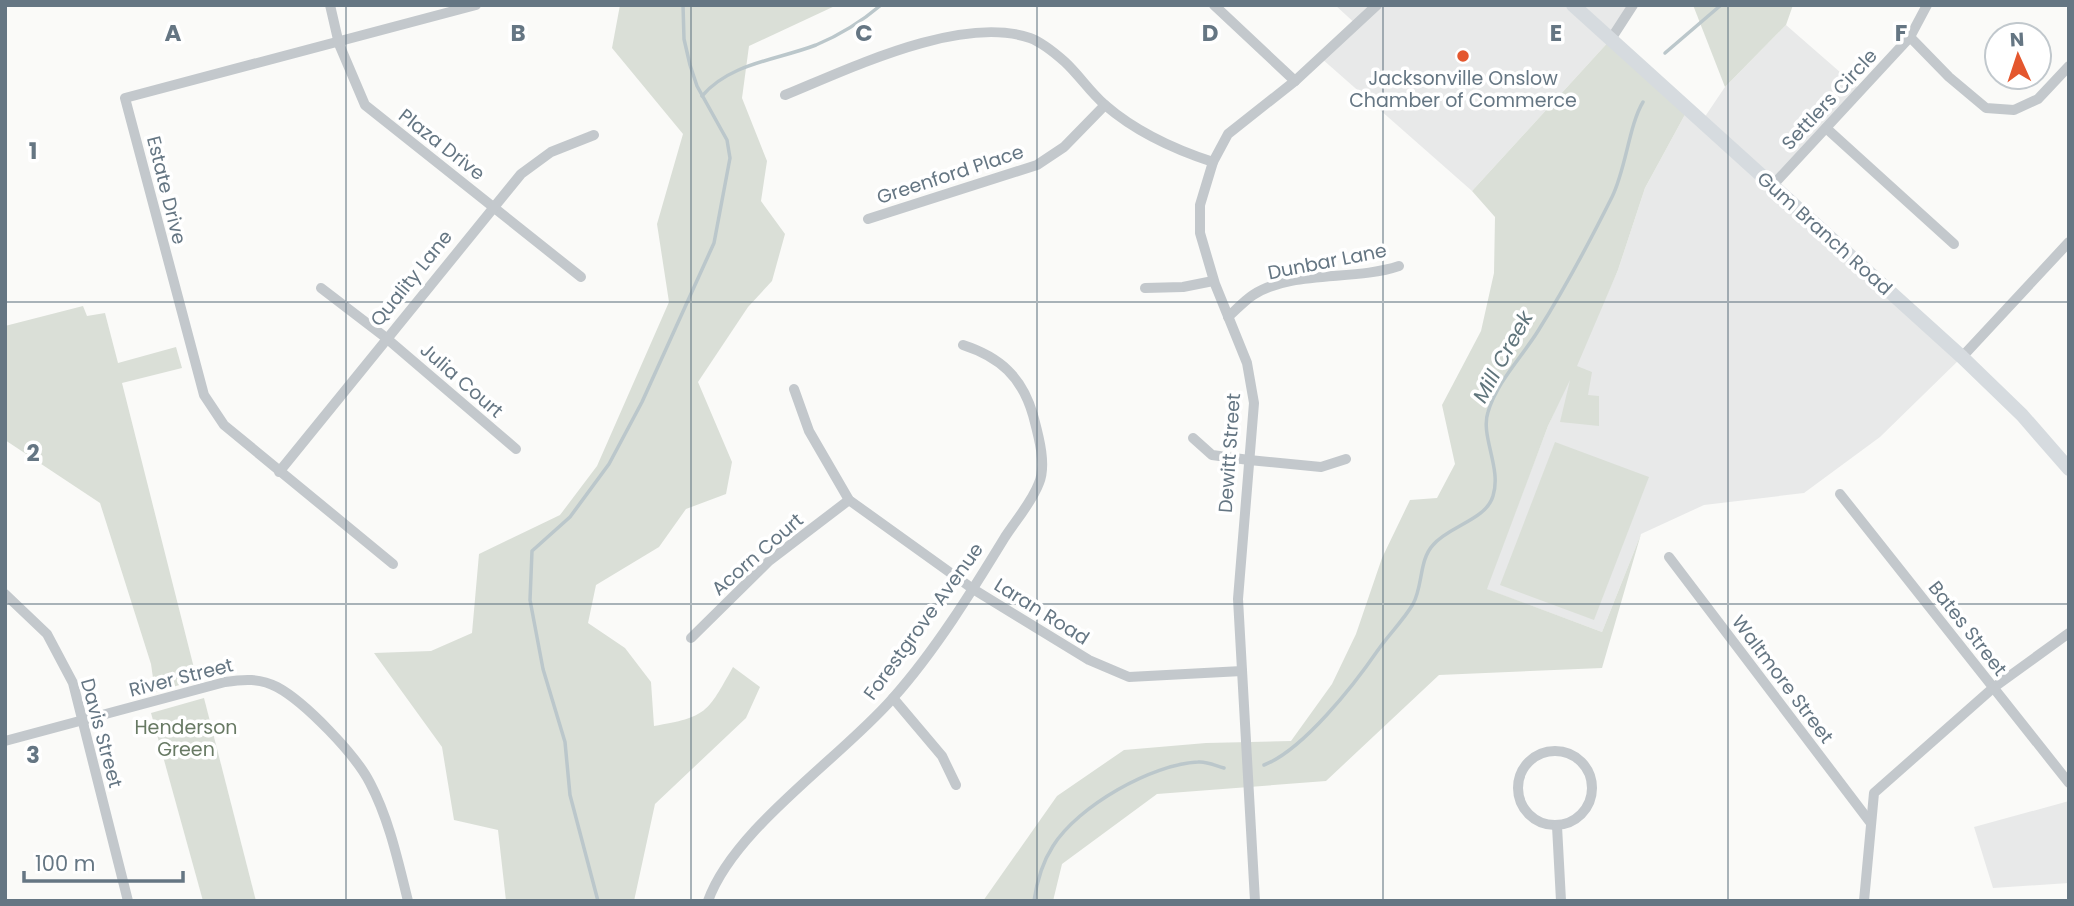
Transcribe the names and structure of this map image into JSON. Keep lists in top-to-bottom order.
{
  "streets": {
    "main road": ["Gum Branch Road"],
    "street": [
      "Settlers Circle",
      "Plaza Drive",
      "Greenford Place",
      "Estate Drive",
      "Dunbar Lane",
      "Quality Lane",
      "Julia Court",
      "Dewitt Street",
      "Acorn Court",
      "Laran Road",
      "Forestgrove Avenue",
      "Bates Street",
      "River Street",
      "Waltmore Street",
      "Davis Street"
    ]
  },
  "crossings": [
    ["Settlers Circle", "Gum Branch Road"],
    ["Plaza Drive", "Estate Drive"],
    ["Plaza Drive", "Quality Lane"],
    ["Estate Drive", "Quality Lane"],
    ["Dunbar Lane", "Dewitt Street"],
    ["Quality Lane", "Julia Court"],
    ["Dewitt Street", "Laran Road"],
    ["Acorn Court", "Laran Road"],
    ["Laran Road", "Forestgrove Avenue"],
    ["River Street", "Davis Street"]
  ],
  "water": ["Mill Creek"],
  "parks": ["Henderson Green"],
  "places": ["Jacksonville Onslow Chamber of Commerce"],
  "scale_bar": "100 m",
  "north": "top",
  "grid": {
    "columns": [
      "A",
      "B",
      "C",
      "D",
      "E",
      "F"
    ],
    "rows": ["1", "2", "3"]
  }
}
